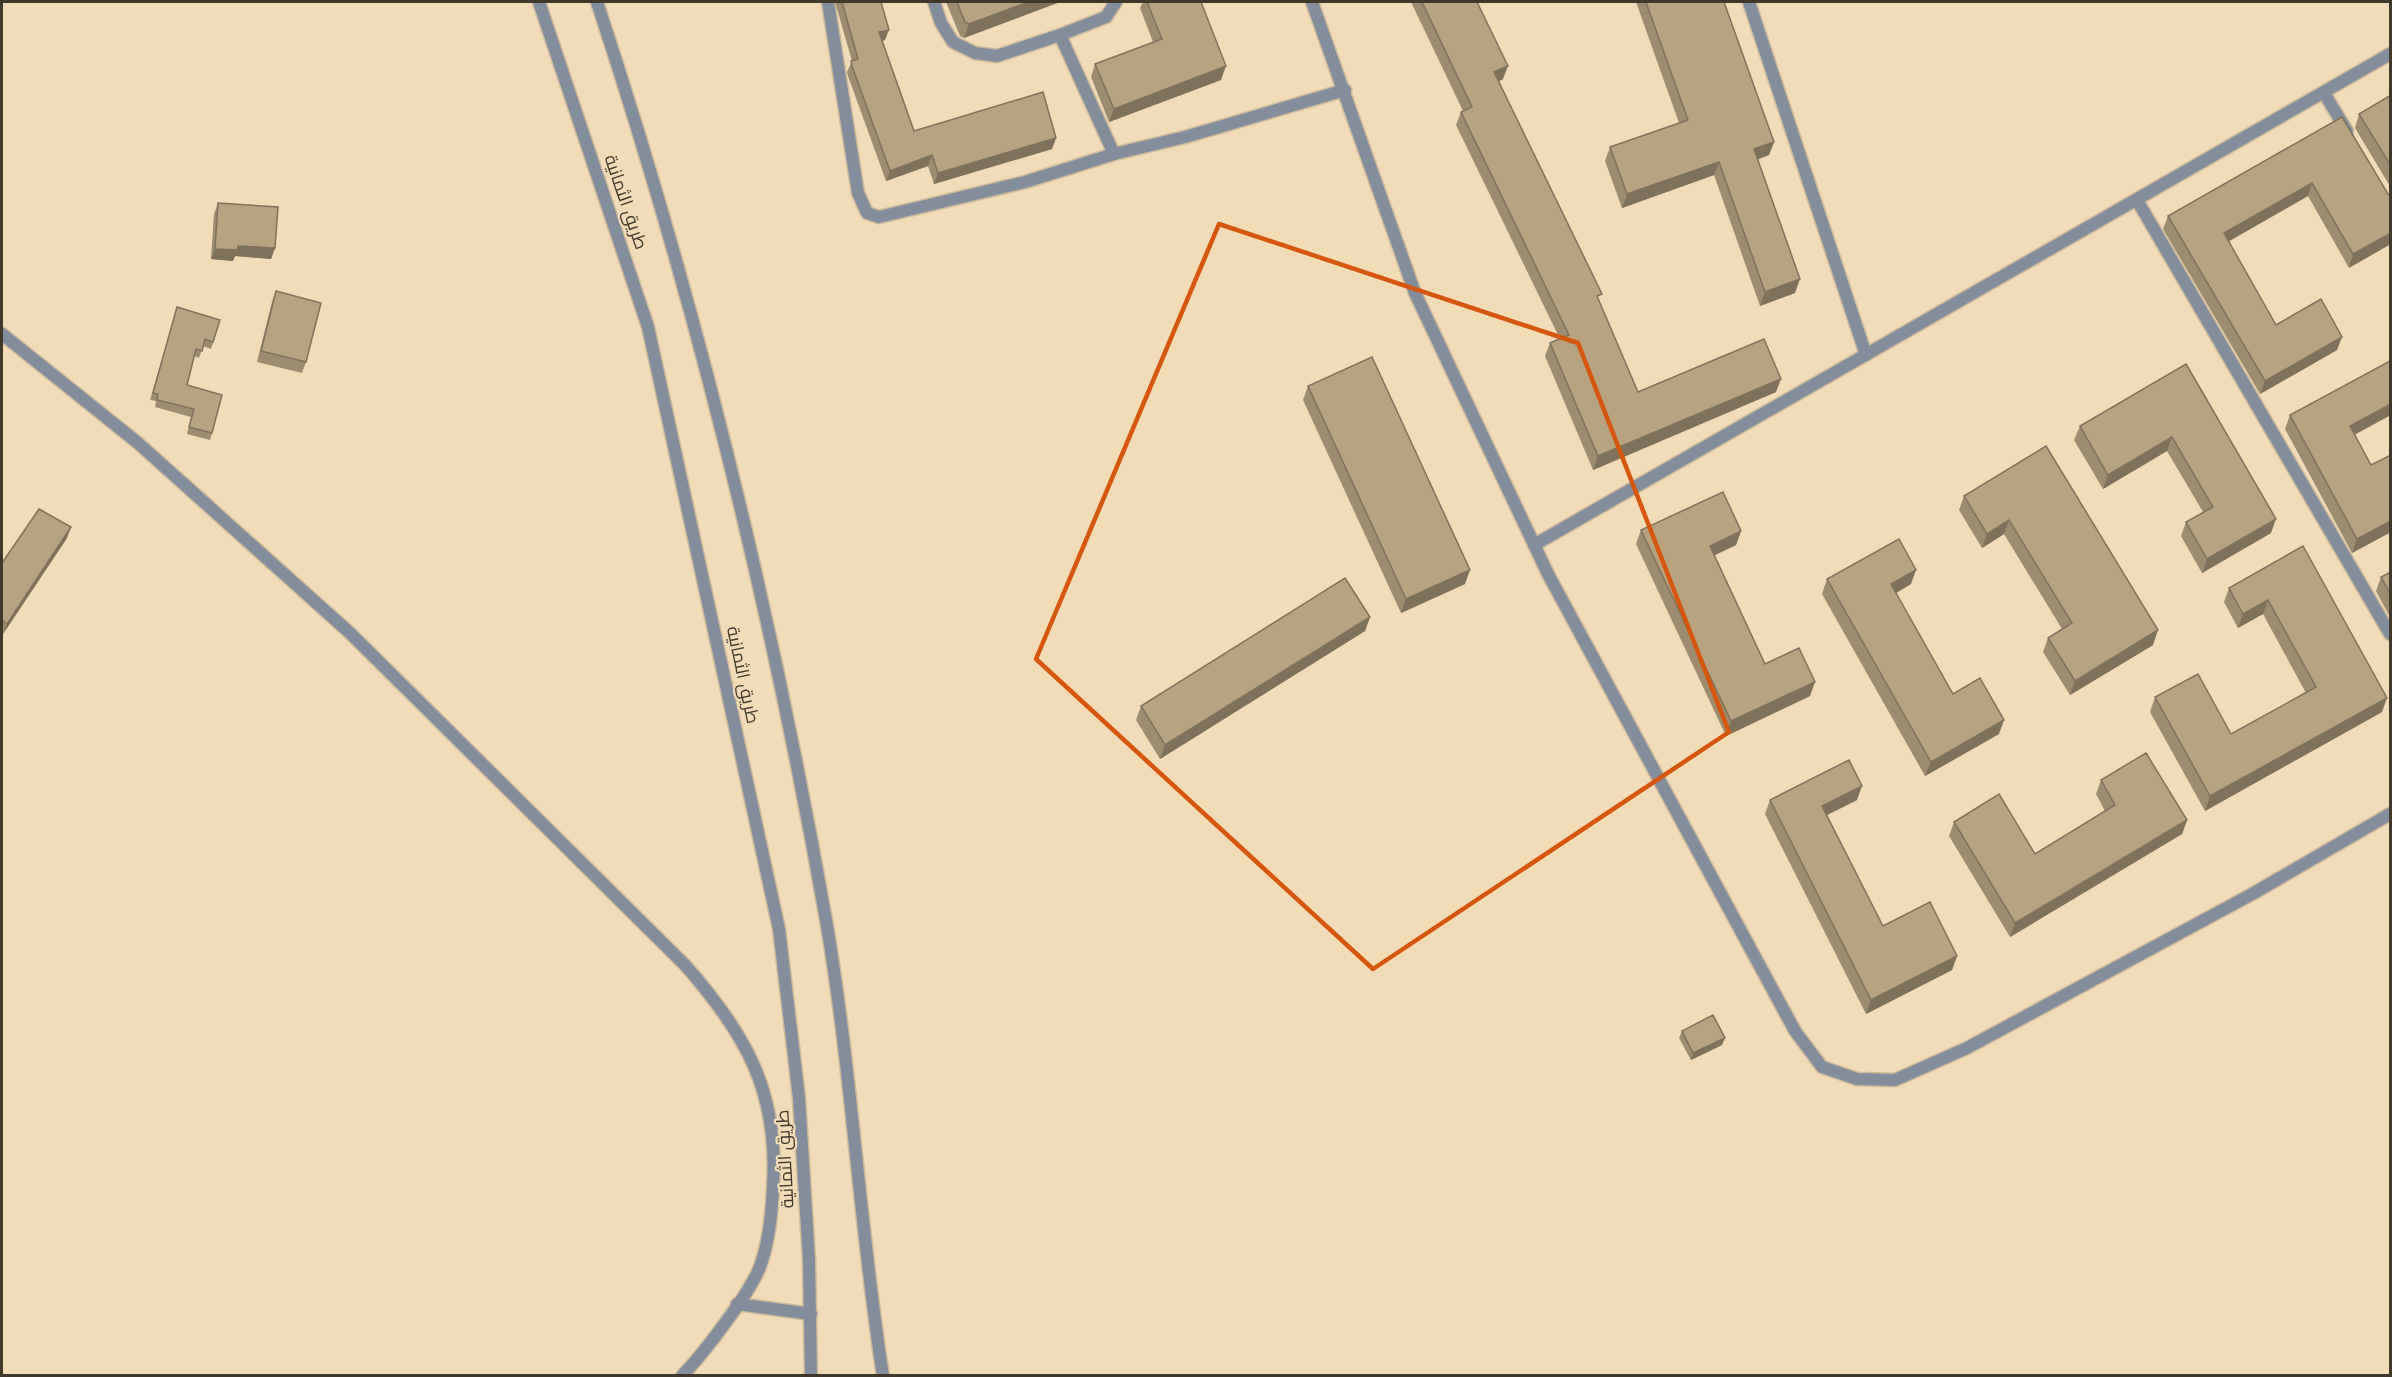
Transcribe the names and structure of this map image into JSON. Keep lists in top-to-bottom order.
{
  "streets": {
    "street": ["طريق الثمانية"]
  }
}
